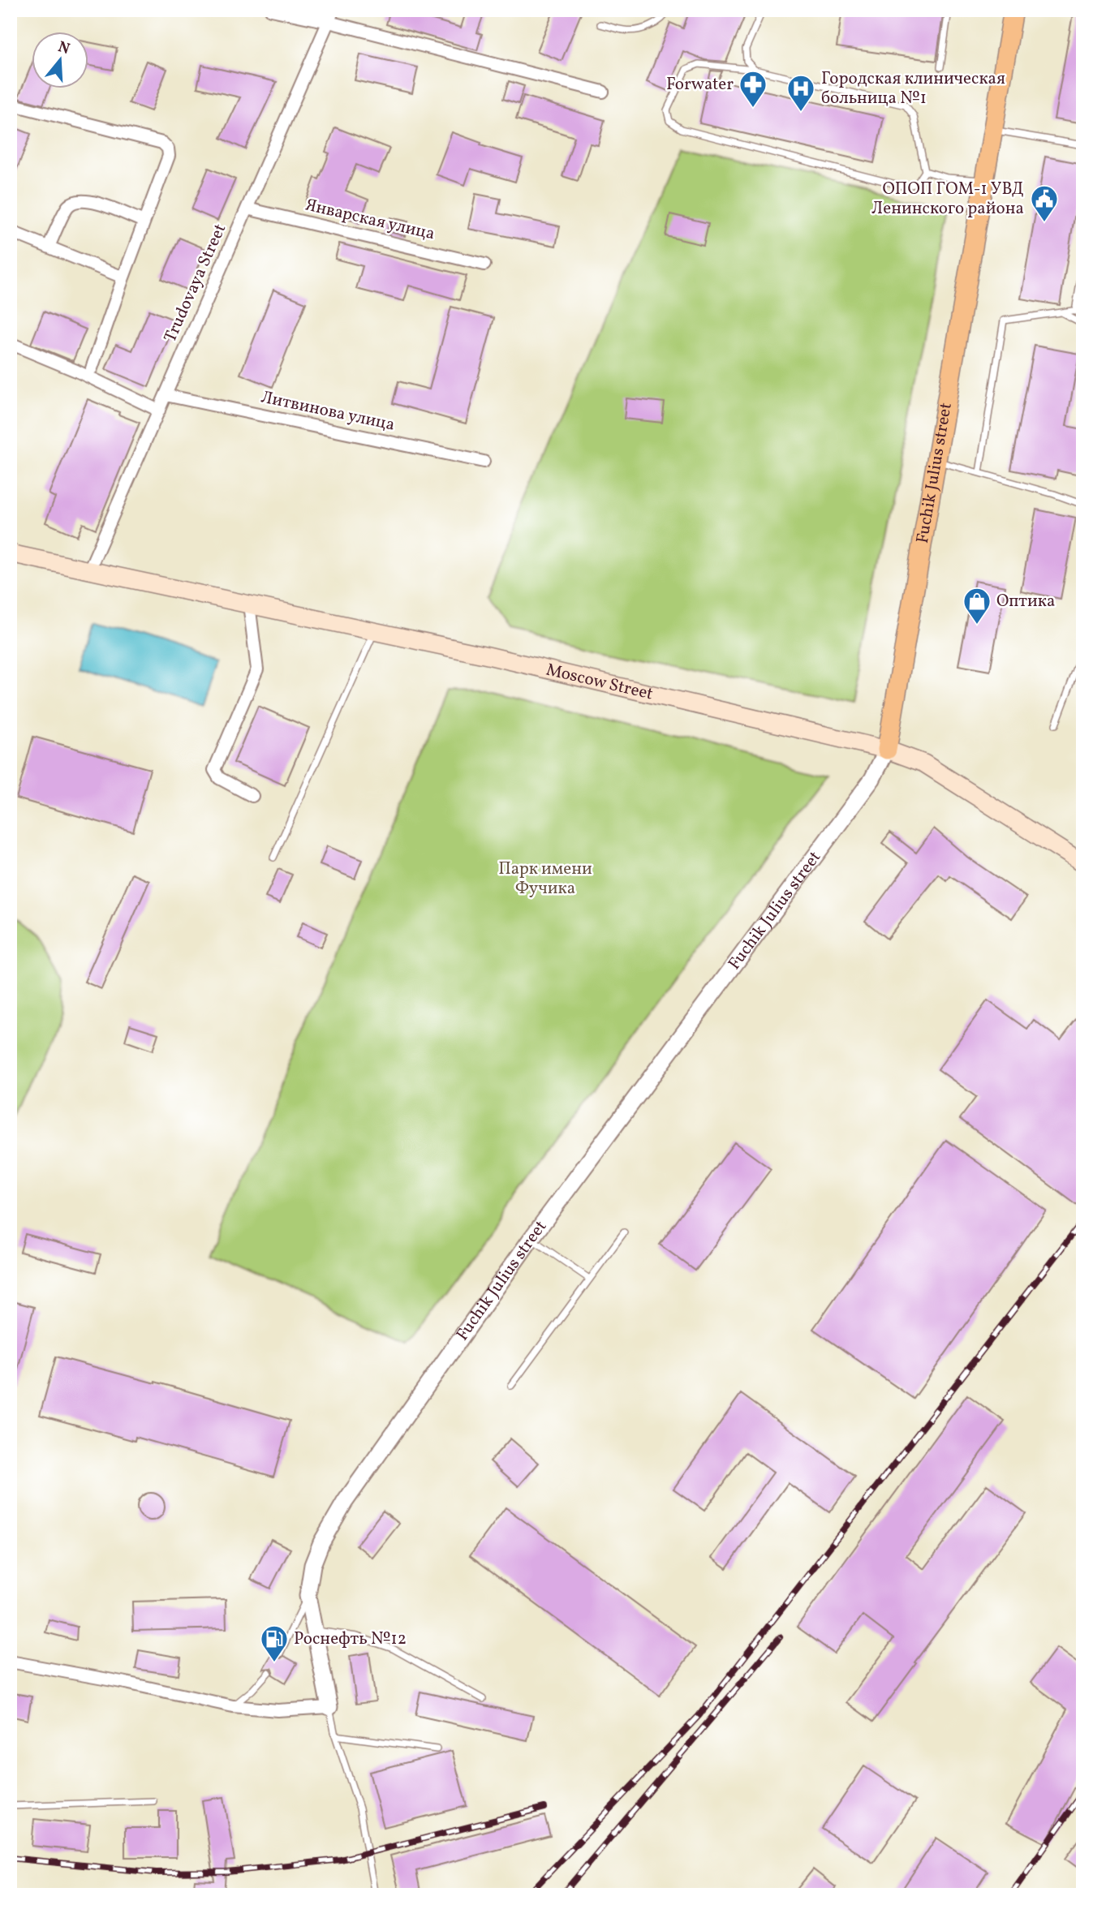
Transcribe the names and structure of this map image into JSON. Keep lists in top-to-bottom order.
{
  "streets": {
    "main road": ["Fuchik Julius street", "Moscow Street"],
    "street": ["Январская улица", "Trudovaya Street", "Литвинова улица"]
  },
  "crossings": [
    ["Январская улица", "Trudovaya Street"],
    ["Trudovaya Street", "Литвинова улица"],
    ["Trudovaya Street", "Moscow Street"],
    ["Fuchik Julius street", "Moscow Street"]
  ],
  "parks": ["Парк имени Фучика"],
  "places": {
    "pharmacy": ["Forwater"],
    "hospital": ["Городская клиническая больница №1"],
    "public building": ["ОПОП ГОМ-1 УВД Ленинского района"],
    "shop": ["Оптика"],
    "fuel station": ["Роснефть №12"]
  },
  "north": "top"
}
